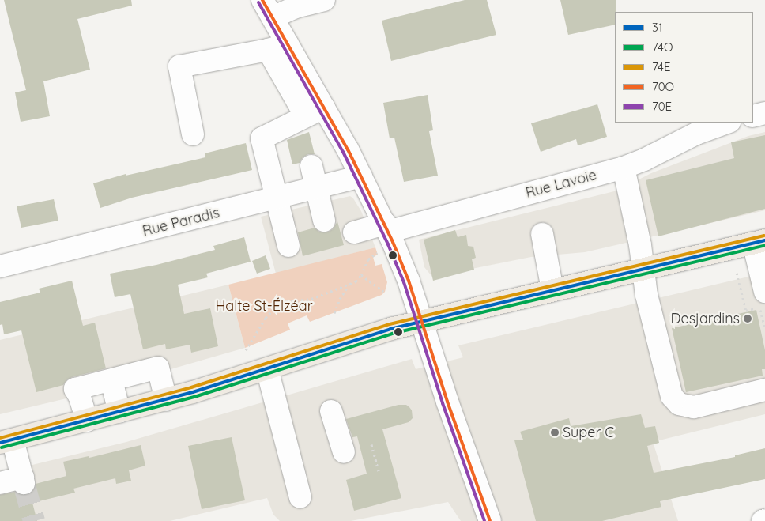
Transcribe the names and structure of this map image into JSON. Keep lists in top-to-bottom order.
{
  "streets": {
    "street": ["Rue Lavoie", "Rue Paradis"]
  },
  "parks": ["Halte St-Élzéar"],
  "places": ["Desjardins", "Super C"],
  "lines": [
    "transit line 70O",
    "transit line 70E",
    "transit line 74E",
    "transit line 31",
    "transit line 74O"
  ],
  "legend": [
    "31",
    "74O",
    "74E",
    "70O",
    "70E"
  ]
}
